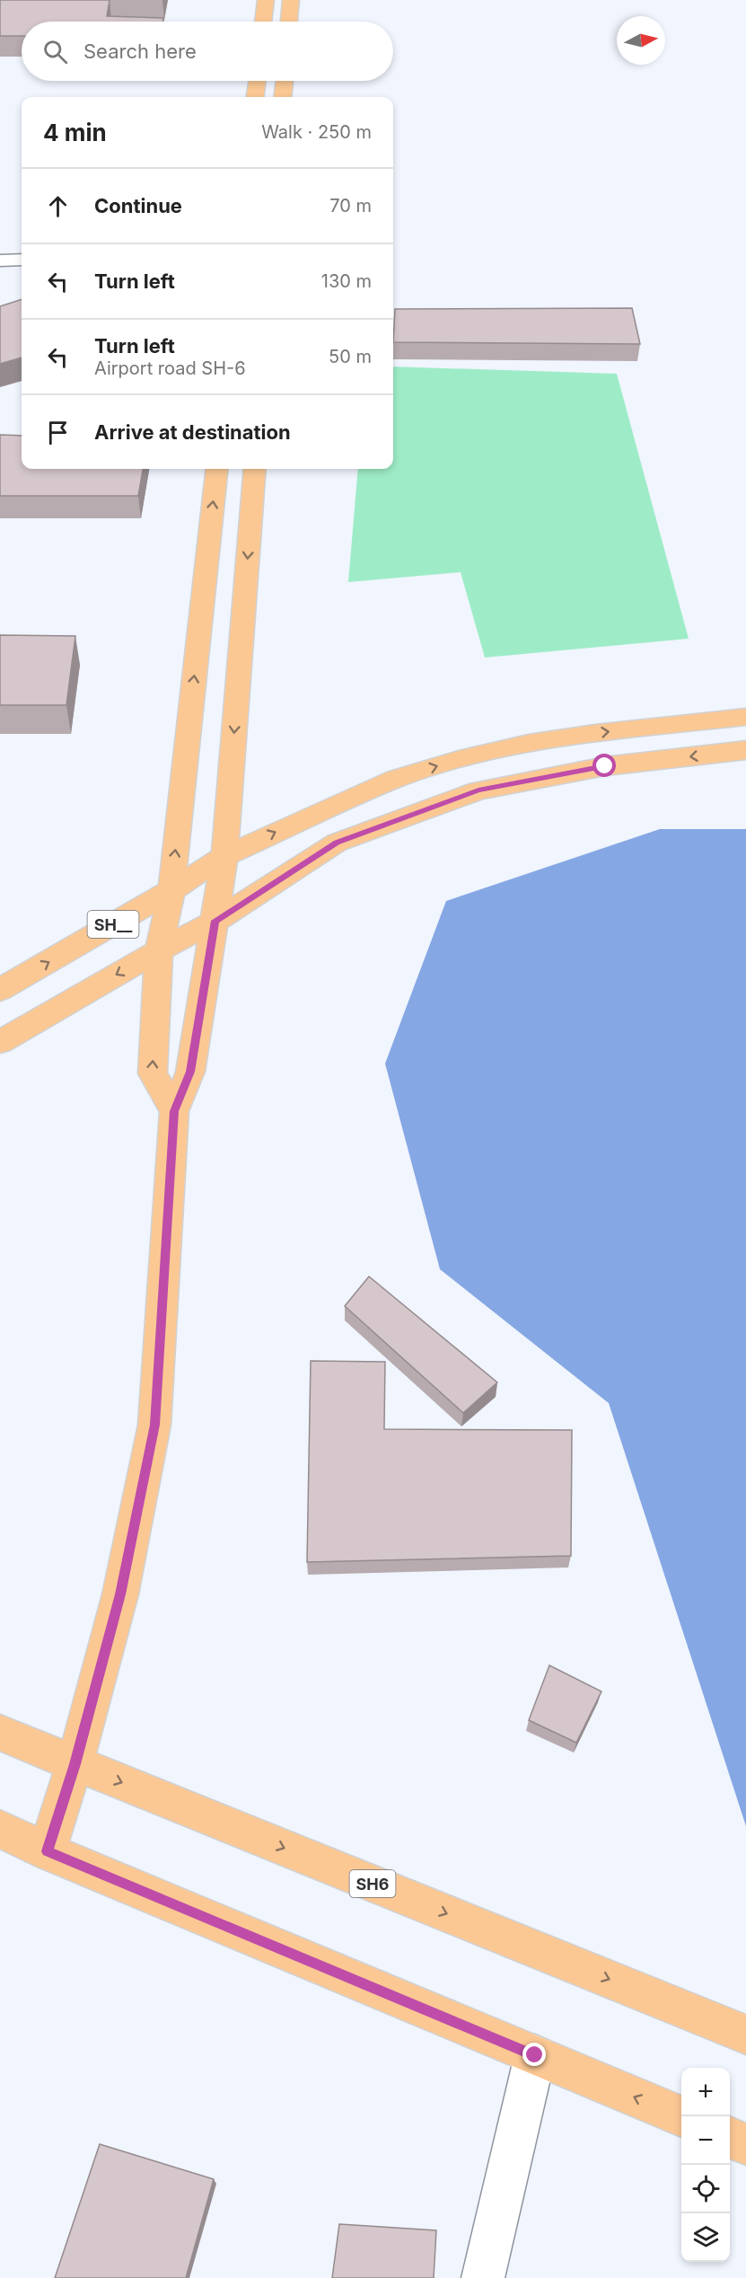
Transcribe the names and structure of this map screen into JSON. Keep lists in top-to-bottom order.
{
  "streets": {
    "main road": ["SH__", "SH6"]
  },
  "north": "right",
  "page": {
    "search": "Search here",
    "heading": ["4 min", "Walk · 250 m"],
    "list": [
      ["Continue", "70 m"],
      ["Turn left", "130 m"],
      ["Turn left", "Airport road SH-6", "50 m"],
      "Arrive at destination"
    ],
    "map_buttons": ["+", "−"]
  }
}
